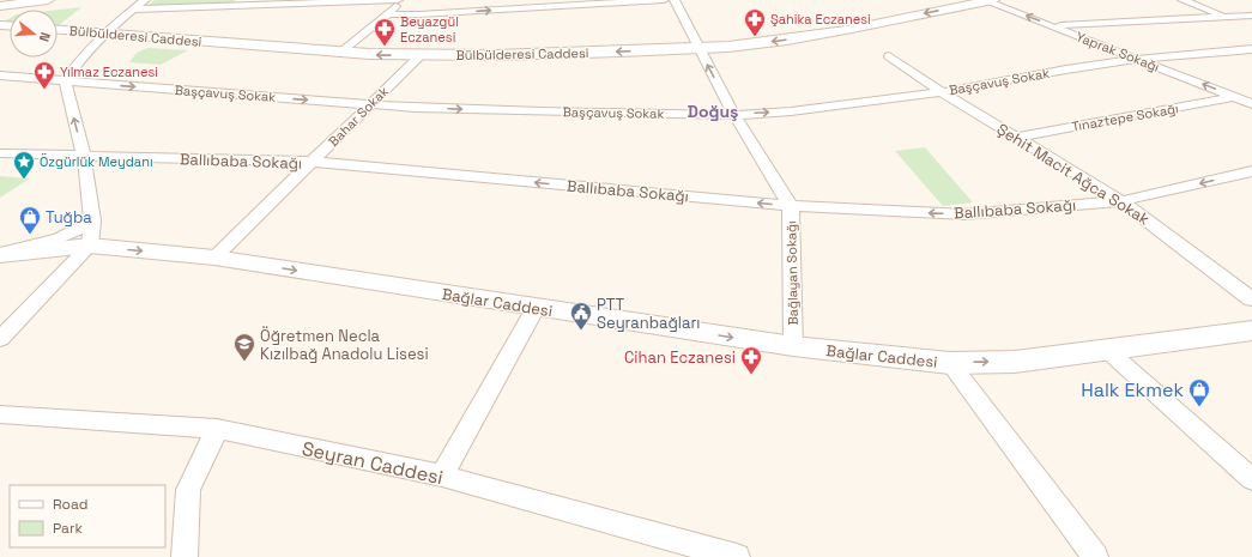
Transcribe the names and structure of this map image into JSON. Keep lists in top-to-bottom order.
{
  "streets": {
    "main road": ["Bülbülderesi Caddesi", "Bağlar Caddesi"],
    "street": [
      "Yaprak Sokağı",
      "Başçavuş Sokak",
      "Bahar Sokak",
      "Tınaztepe Sokağı",
      "Ballıbaba Sokağı",
      "Şehit Macit Ağca Sokak",
      "Bağlayan Sokağı",
      "Seyran Caddesi"
    ]
  },
  "crossings": [
    ["Bülbülderesi Caddesi", "Yaprak Sokağı"],
    ["Bülbülderesi Caddesi", "Bahar Sokak"],
    ["Bülbülderesi Caddesi", "Bağlayan Sokağı"],
    ["Yaprak Sokağı", "Başçavuş Sokak"],
    ["Yaprak Sokağı", "Tınaztepe Sokağı"],
    ["Başçavuş Sokak", "Bahar Sokak"],
    ["Başçavuş Sokak", "Şehit Macit Ağca Sokak"],
    ["Başçavuş Sokak", "Bağlayan Sokağı"],
    ["Bahar Sokak", "Ballıbaba Sokağı"],
    ["Bahar Sokak", "Bağlar Caddesi"],
    ["Tınaztepe Sokağı", "Şehit Macit Ağca Sokak"],
    ["Ballıbaba Sokağı", "Şehit Macit Ağca Sokak"],
    ["Ballıbaba Sokağı", "Bağlayan Sokağı"],
    ["Bağlayan Sokağı", "Bağlar Caddesi"]
  ],
  "one_way": ["Bülbülderesi Caddesi", "Ballıbaba Sokağı", "Bağlar Caddesi"],
  "districts": ["Doğuş"],
  "places": {
    "pharmacy": [
      "Şahika Eczanesi",
      "Beyazgül Eczanesi",
      "Yılmaz Eczanesi",
      "Cihan Eczanesi"
    ],
    "place": ["Özgürlük Meydanı"],
    "shop": ["Tuğba", "Halk Ekmek"],
    "public building": ["PTT Seyranbağları"],
    "school or university": ["Öğretmen Necla Kızılbağ Anadolu Lisesi"]
  },
  "legend": ["Road", "Park"],
  "north": "right"
}
